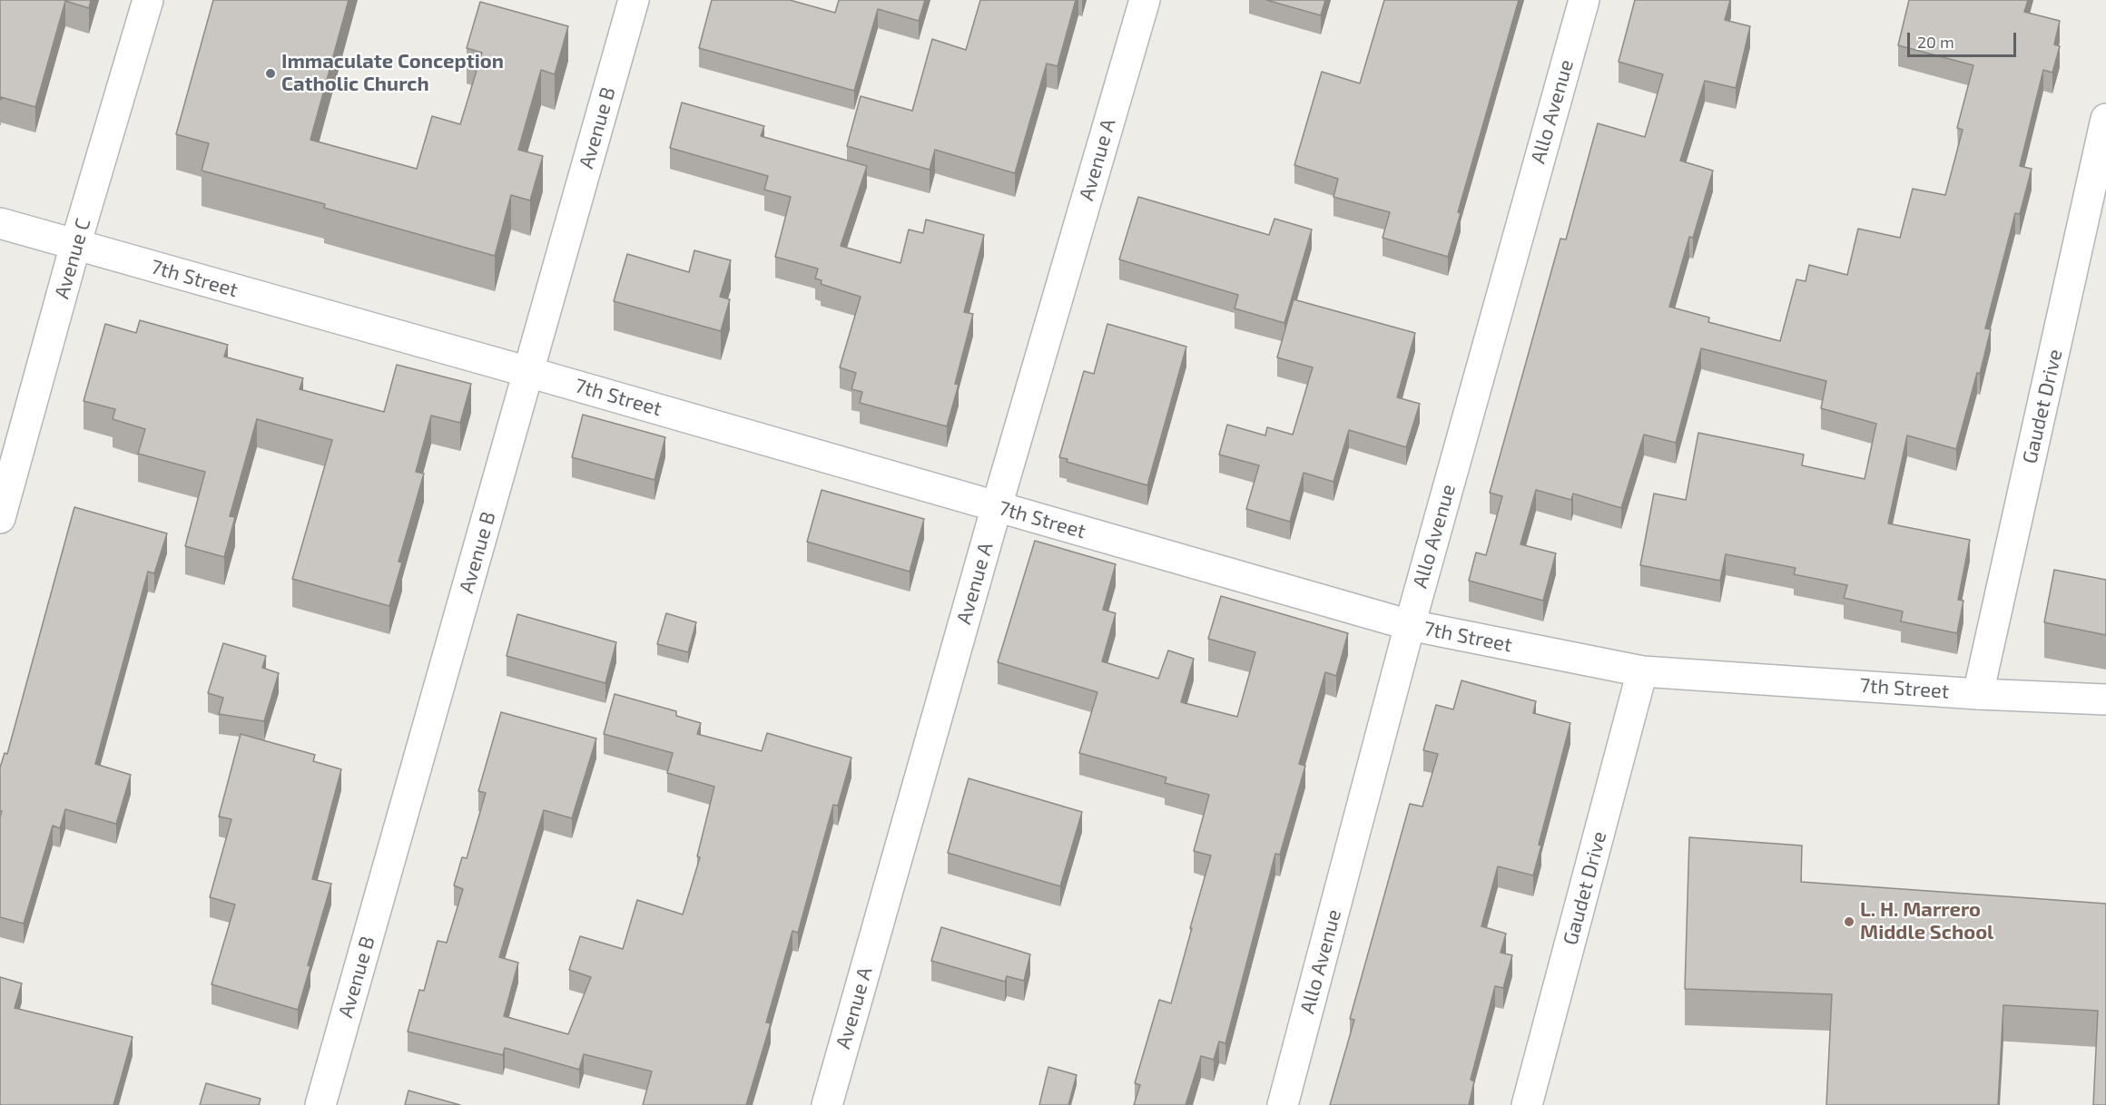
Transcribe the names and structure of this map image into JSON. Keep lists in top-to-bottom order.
{
  "streets": {
    "street": [
      "Allo Avenue",
      "Avenue B",
      "Avenue A",
      "Avenue C",
      "7th Street",
      "Gaudet Drive"
    ]
  },
  "crossings": [
    ["Allo Avenue", "7th Street"],
    ["Avenue B", "7th Street"],
    ["Avenue A", "7th Street"],
    ["Avenue C", "7th Street"],
    ["7th Street", "Gaudet Drive"]
  ],
  "places": ["Immaculate Conception Catholic Church", "L. H. Marrero Middle School"],
  "scale_bar": "20 m"
}
